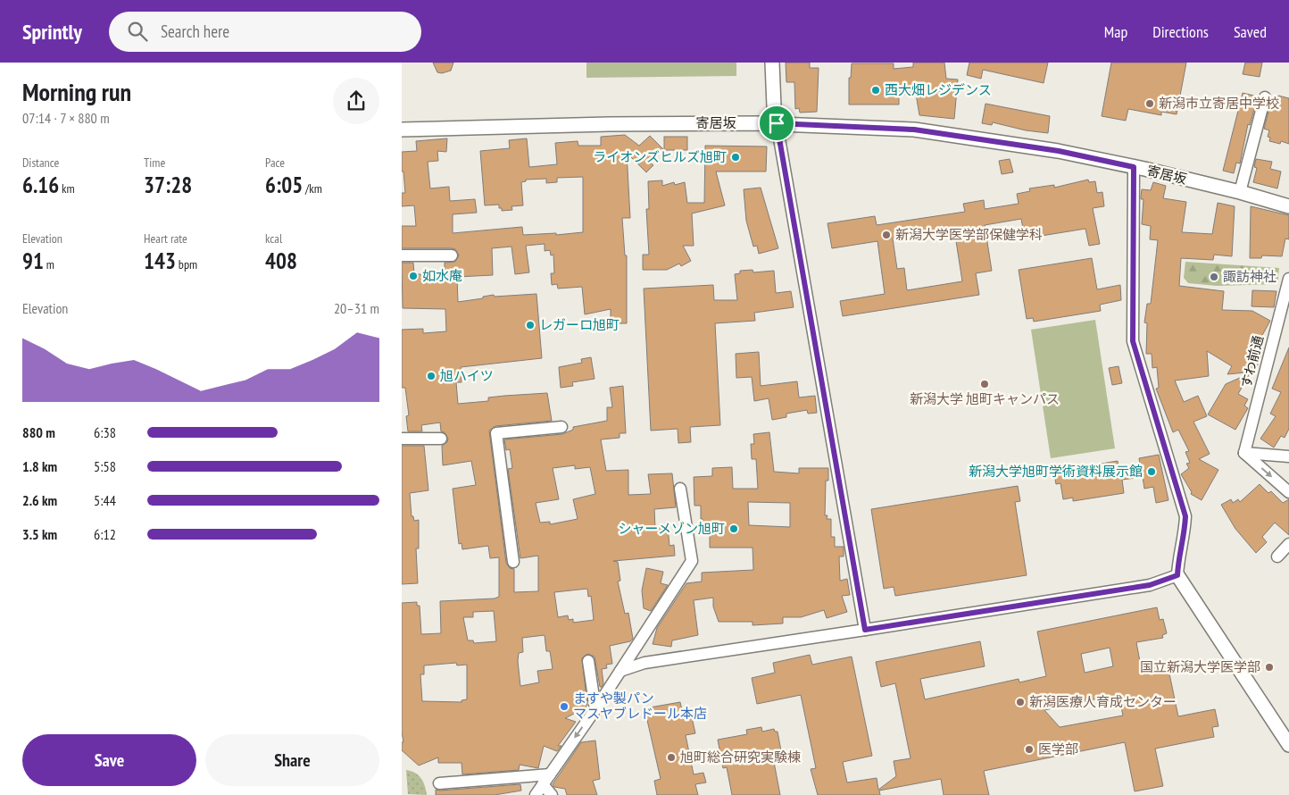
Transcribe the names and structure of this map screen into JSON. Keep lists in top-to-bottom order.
{
  "streets": {
    "street": ["寄居坂", "すわ前通"]
  },
  "places": [
    "西大畑レジデンス",
    "新潟市立寄居中学校",
    "ライオンズヒルズ旭町",
    "新潟大学医学部保健学科",
    "如水庵",
    "諏訪神社",
    "レガーロ旭町",
    "旭ハイツ",
    "新潟大学 旭町キャンパス",
    "新潟大学旭町学術資料展示館",
    "シャーメゾン旭町",
    "国立新潟大学医学部",
    "新潟医療人育成センター",
    "ますや製パン マスヤブレドール本店",
    "医学部",
    "旭町総合研究実験棟"
  ],
  "page": {
    "header": "Sprintly",
    "search": "Search here",
    "nav": ["Map", "Directions", "Saved"],
    "heading": ["Morning run", "07:14 · 7 × 880 m"],
    "stats": [
      ["Distance", "6.16 km"],
      ["Time", "37:28"],
      ["Pace", "6:05 /km"],
      ["Elevation", "91 m"],
      ["Heart rate", "143 bpm"],
      ["kcal", "408"]
    ],
    "chart": ["Elevation", "20–31 m"],
    "list": [
      {
        "name": "880 m",
        "note": "6:38"
      },
      {
        "name": "1.8 km",
        "note": "5:58"
      },
      {
        "name": "2.6 km",
        "note": "5:44"
      },
      {
        "name": "3.5 km",
        "note": "6:12"
      }
    ],
    "buttons": ["Save", "Share"]
  }
}
